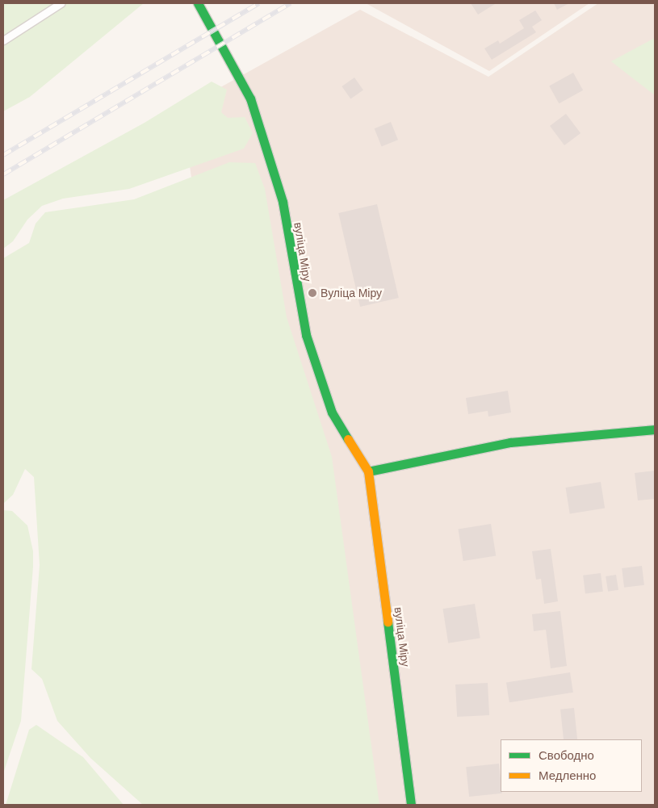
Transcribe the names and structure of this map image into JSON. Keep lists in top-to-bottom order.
{
  "streets": {
    "street": ["вуліца Міру"]
  },
  "places": ["Вуліца Міру"],
  "legend": ["Свободно", "Медленно"]
}
